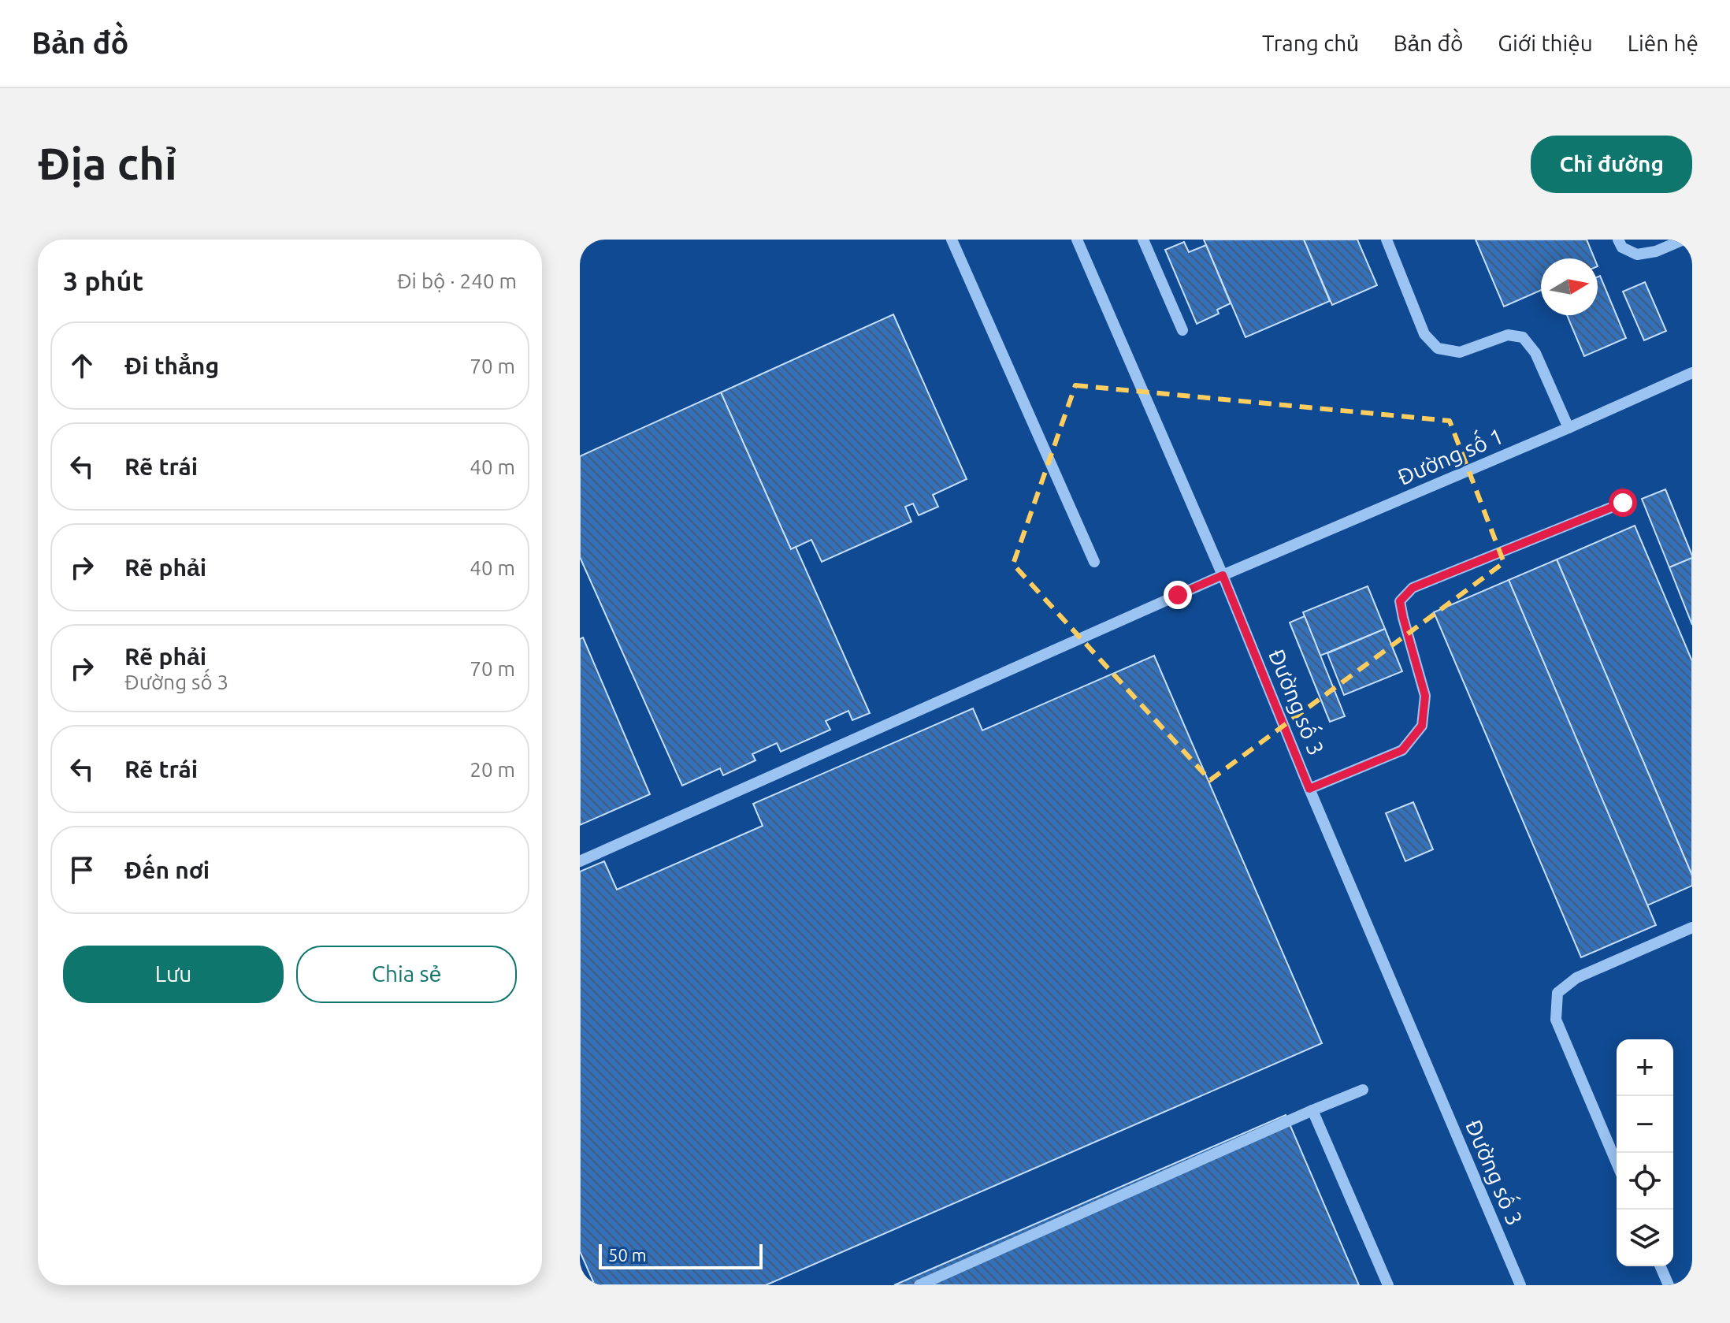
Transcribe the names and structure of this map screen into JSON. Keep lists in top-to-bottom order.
{
  "streets": {
    "street": ["Đường số 1", "Đường số 3"]
  },
  "crossings": [
    ["Đường số 1", "Đường số 3"]
  ],
  "scale_bar": "50 m",
  "north": "right",
  "page": {
    "header": "Bản đồ",
    "nav": [
      "Trang chủ",
      "Bản đồ",
      "Giới thiệu",
      "Liên hệ"
    ],
    "buttons": [
      "Chỉ đường",
      ["Lưu", "Chia sẻ"]
    ],
    "title": "Địa chỉ",
    "heading": ["3 phút", "Đi bộ · 240 m"],
    "list": [
      ["Đi thẳng", "70 m"],
      ["Rẽ trái", "40 m"],
      ["Rẽ phải", "40 m"],
      ["Rẽ phải", "Đường số 3", "70 m"],
      ["Rẽ trái", "20 m"],
      "Đến nơi"
    ],
    "map_buttons": ["+", "−"],
    "scale": "50 m"
  }
}
